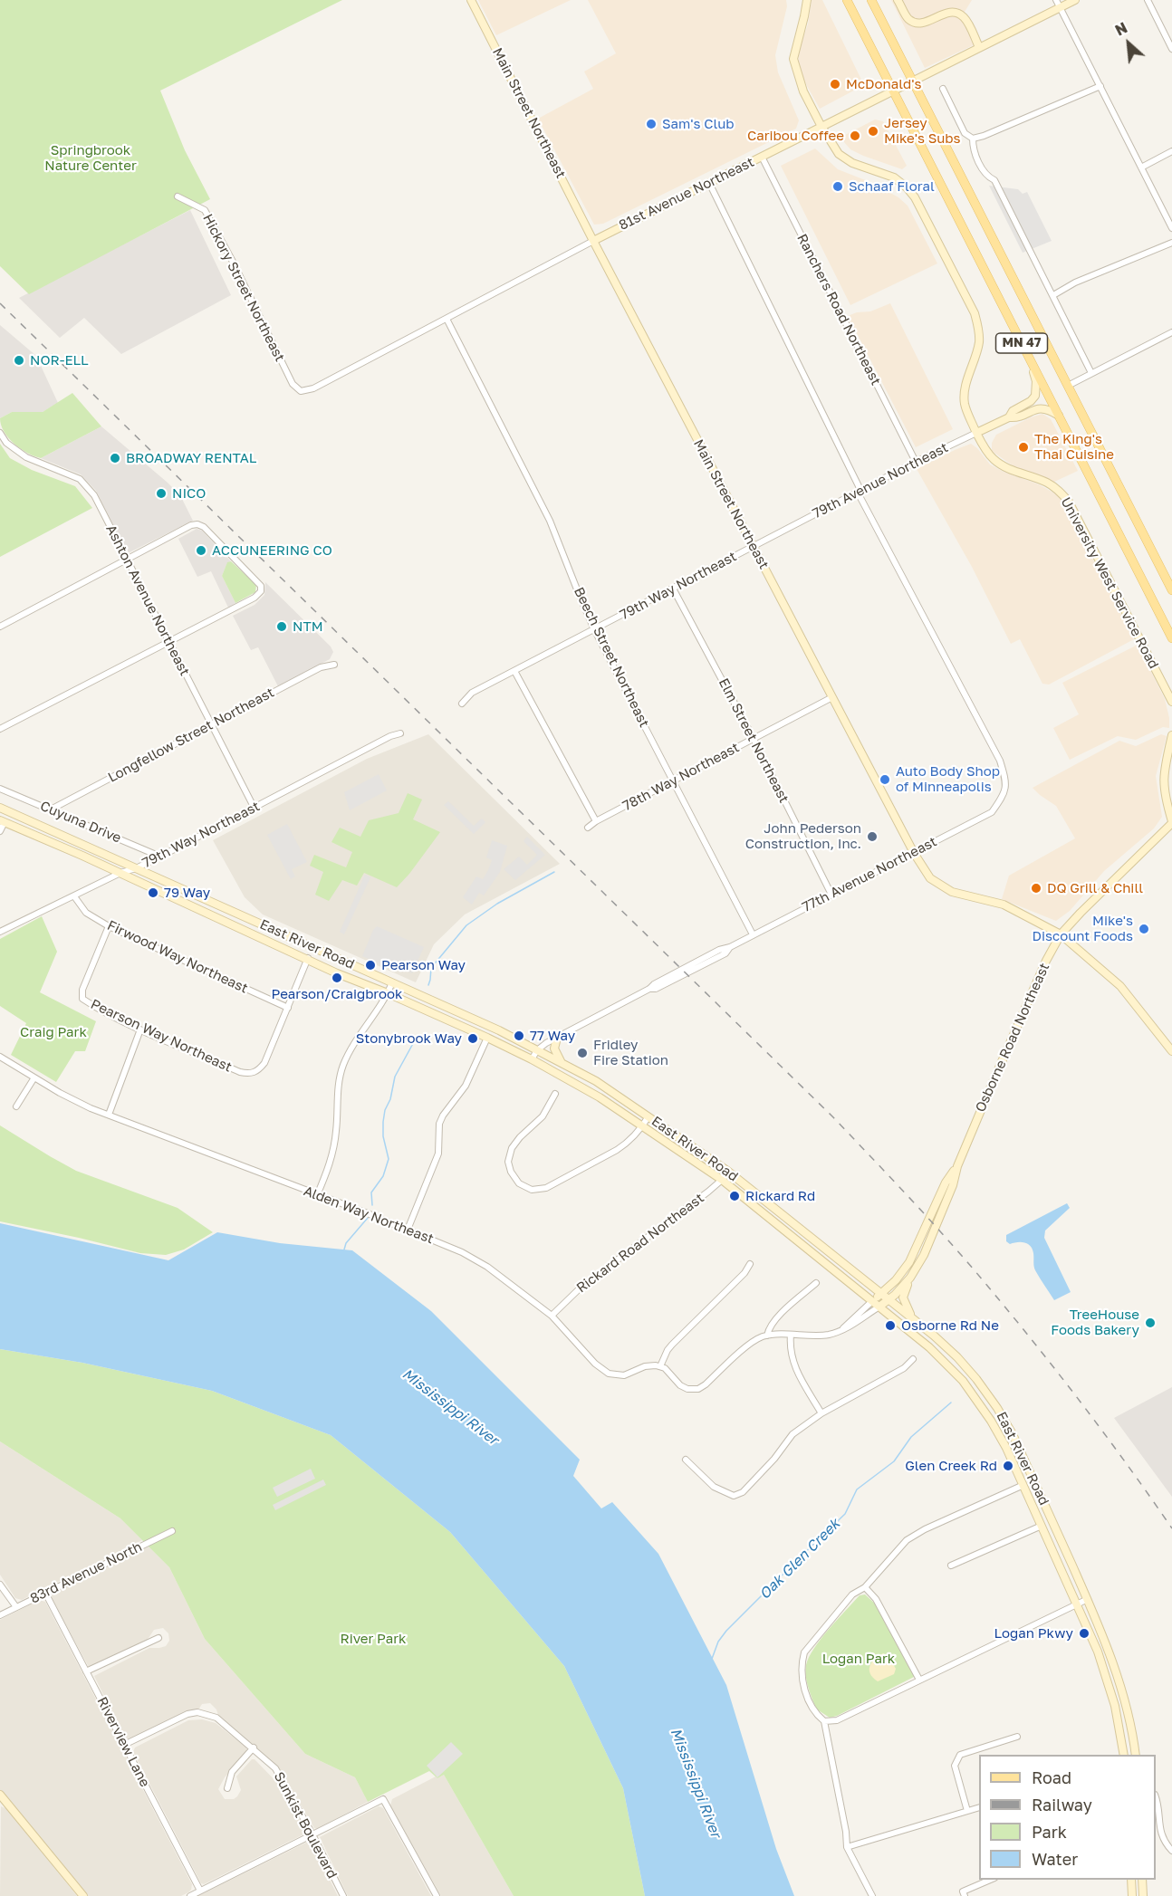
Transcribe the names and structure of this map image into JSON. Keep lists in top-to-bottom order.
{
  "streets": {
    "main road": ["MN 47"],
    "street": [
      "Main Street Northeast",
      "81st Avenue Northeast",
      "Hickory Street Northeast",
      "Ranchers Road Northeast",
      "79th Avenue Northeast",
      "University West Service Road",
      "79th Way Northeast",
      "Ashton Avenue Northeast",
      "Beech Street Northeast",
      "Longfellow Street Northeast",
      "Elm Street Northeast",
      "78th Way Northeast",
      "Cuyuna Drive",
      "77th Avenue Northeast",
      "East River Road",
      "Firwood Way Northeast",
      "Pearson Way Northeast",
      "Osborne Road Northeast",
      "Alden Way Northeast",
      "Rickard Road Northeast",
      "83rd Avenue North",
      "Riverview Lane",
      "Sunkist Boulevard"
    ]
  },
  "crossings": [
    ["Main Street Northeast", "81st Avenue Northeast"],
    ["Main Street Northeast", "79th Avenue Northeast"],
    ["Main Street Northeast", "79th Way Northeast"],
    ["Main Street Northeast", "78th Way Northeast"],
    ["Main Street Northeast", "77th Avenue Northeast"],
    ["Main Street Northeast", "Osborne Road Northeast"],
    ["81st Avenue Northeast", "Hickory Street Northeast"],
    ["81st Avenue Northeast", "Ranchers Road Northeast"],
    ["81st Avenue Northeast", "MN 47"],
    ["81st Avenue Northeast", "University West Service Road"],
    ["81st Avenue Northeast", "Beech Street Northeast"],
    ["Ranchers Road Northeast", "79th Avenue Northeast"],
    ["MN 47", "79th Avenue Northeast"],
    ["79th Avenue Northeast", "University West Service Road"],
    ["79th Avenue Northeast", "79th Way Northeast"],
    ["79th Avenue Northeast", "77th Avenue Northeast"],
    ["79th Way Northeast", "Ashton Avenue Northeast"],
    ["79th Way Northeast", "Beech Street Northeast"],
    ["79th Way Northeast", "Elm Street Northeast"],
    ["79th Way Northeast", "Cuyuna Drive"],
    ["79th Way Northeast", "East River Road"],
    ["79th Way Northeast", "Firwood Way Northeast"],
    ["Ashton Avenue Northeast", "Longfellow Street Northeast"],
    ["Beech Street Northeast", "78th Way Northeast"],
    ["Beech Street Northeast", "77th Avenue Northeast"],
    ["Longfellow Street Northeast", "Cuyuna Drive"],
    ["Elm Street Northeast", "78th Way Northeast"],
    ["Elm Street Northeast", "77th Avenue Northeast"],
    ["77th Avenue Northeast", "East River Road"],
    ["East River Road", "Pearson Way Northeast"],
    ["East River Road", "Osborne Road Northeast"],
    ["East River Road", "Rickard Road Northeast"],
    ["Firwood Way Northeast", "Pearson Way Northeast"],
    ["Alden Way Northeast", "Rickard Road Northeast"],
    ["83rd Avenue North", "Riverview Lane"]
  ],
  "water": ["Mississippi River", "Oak Glen Creek"],
  "parks": [
    "Springbrook Nature Center",
    "Craig Park",
    "River Park",
    "Logan Park"
  ],
  "places": [
    "McDonald's",
    "Sam's Club",
    "Jersey Mike's Subs",
    "Caribou Coffee",
    "Schaaf Floral",
    "NOR-ELL",
    "The King's Thai Cuisine",
    "BROADWAY RENTAL",
    "NICO",
    "ACCUNEERING CO",
    "NTM",
    "Auto Body Shop of Minneapolis",
    "John Pederson Construction, Inc.",
    "DQ Grill & Chill",
    "79 Way",
    "Mike's Discount Foods",
    "Pearson Way",
    "Pearson/Craigbrook",
    "77 Way",
    "Stonybrook Way",
    "Fridley Fire Station",
    "Rickard Rd",
    "TreeHouse Foods Bakery",
    "Osborne Rd Ne",
    "Glen Creek Rd",
    "Logan Pkwy"
  ],
  "legend": [
    "Road",
    "Railway",
    "Park",
    "Water"
  ],
  "north": "top left"
}
